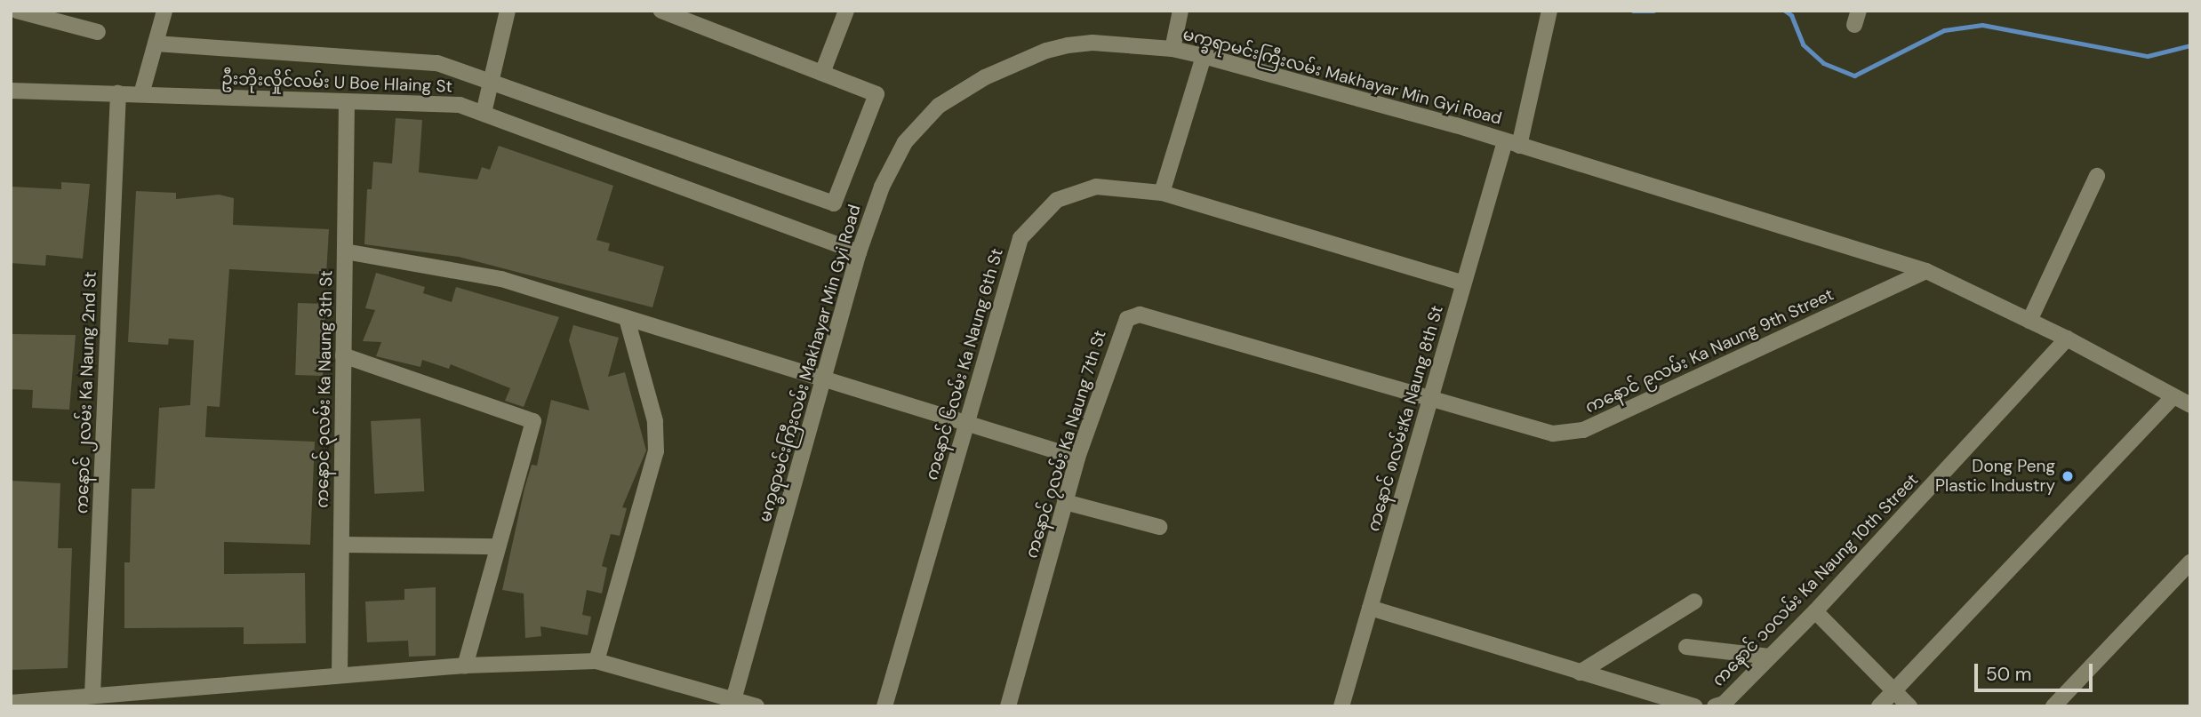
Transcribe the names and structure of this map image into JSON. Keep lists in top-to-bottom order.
{
  "streets": {
    "street": [
      "မက္ခရာမင်းကြီးလမ်း Makhayar Min Gyi Road",
      "ဦးဘိုးလှိုင်လမ်း U Boe Hlaing St",
      "ကနောင် ၉လမ်း Ka Naung 9th Street",
      "ကနောင် ၆လမ်း Ka Naung 6th St",
      "ကနောင် ၃လမ်း Ka Naung 3th St",
      "ကနောင် ၂လမ်း Ka Naung 2nd St",
      "ကနောင် ၈လမ်းKa Naung 8th St",
      "ကနောင် ၇လမ်း Ka Naung 7th St",
      "ကနောင် ၁၀လမ်း Ka Naung 10th Street"
    ]
  },
  "crossings": [
    ["မက္ခရာမင်းကြီးလမ်း Makhayar Min Gyi Road", "ဦးဘိုးလှိုင်လမ်း U Boe Hlaing St"],
    ["မက္ခရာမင်းကြီးလမ်း Makhayar Min Gyi Road", "ကနောင် ၉လမ်း Ka Naung 9th Street"],
    ["မက္ခရာမင်းကြီးလမ်း Makhayar Min Gyi Road", "ကနောင် ၈လမ်းKa Naung 8th St"],
    ["မက္ခရာမင်းကြီးလမ်း Makhayar Min Gyi Road", "ကနောင် ၁၀လမ်း Ka Naung 10th Street"],
    ["ဦးဘိုးလှိုင်လမ်း U Boe Hlaing St", "ကနောင် ၃လမ်း Ka Naung 3th St"],
    ["ဦးဘိုးလှိုင်လမ်း U Boe Hlaing St", "ကနောင် ၂လမ်း Ka Naung 2nd St"],
    ["ကနောင် ၉လမ်း Ka Naung 9th Street", "ကနောင် ၈လမ်းKa Naung 8th St"],
    ["ကနောင် ၉လမ်း Ka Naung 9th Street", "ကနောင် ၇လမ်း Ka Naung 7th St"],
    ["ကနောင် ၆လမ်း Ka Naung 6th St", "ကနောင် ၈လမ်းKa Naung 8th St"],
    ["ကနောင် ၈လမ်းKa Naung 8th St", "ကနောင် ၇လမ်း Ka Naung 7th St"]
  ],
  "places": ["Dong Peng Plastic Industry"],
  "scale_bar": "50 m"
}
